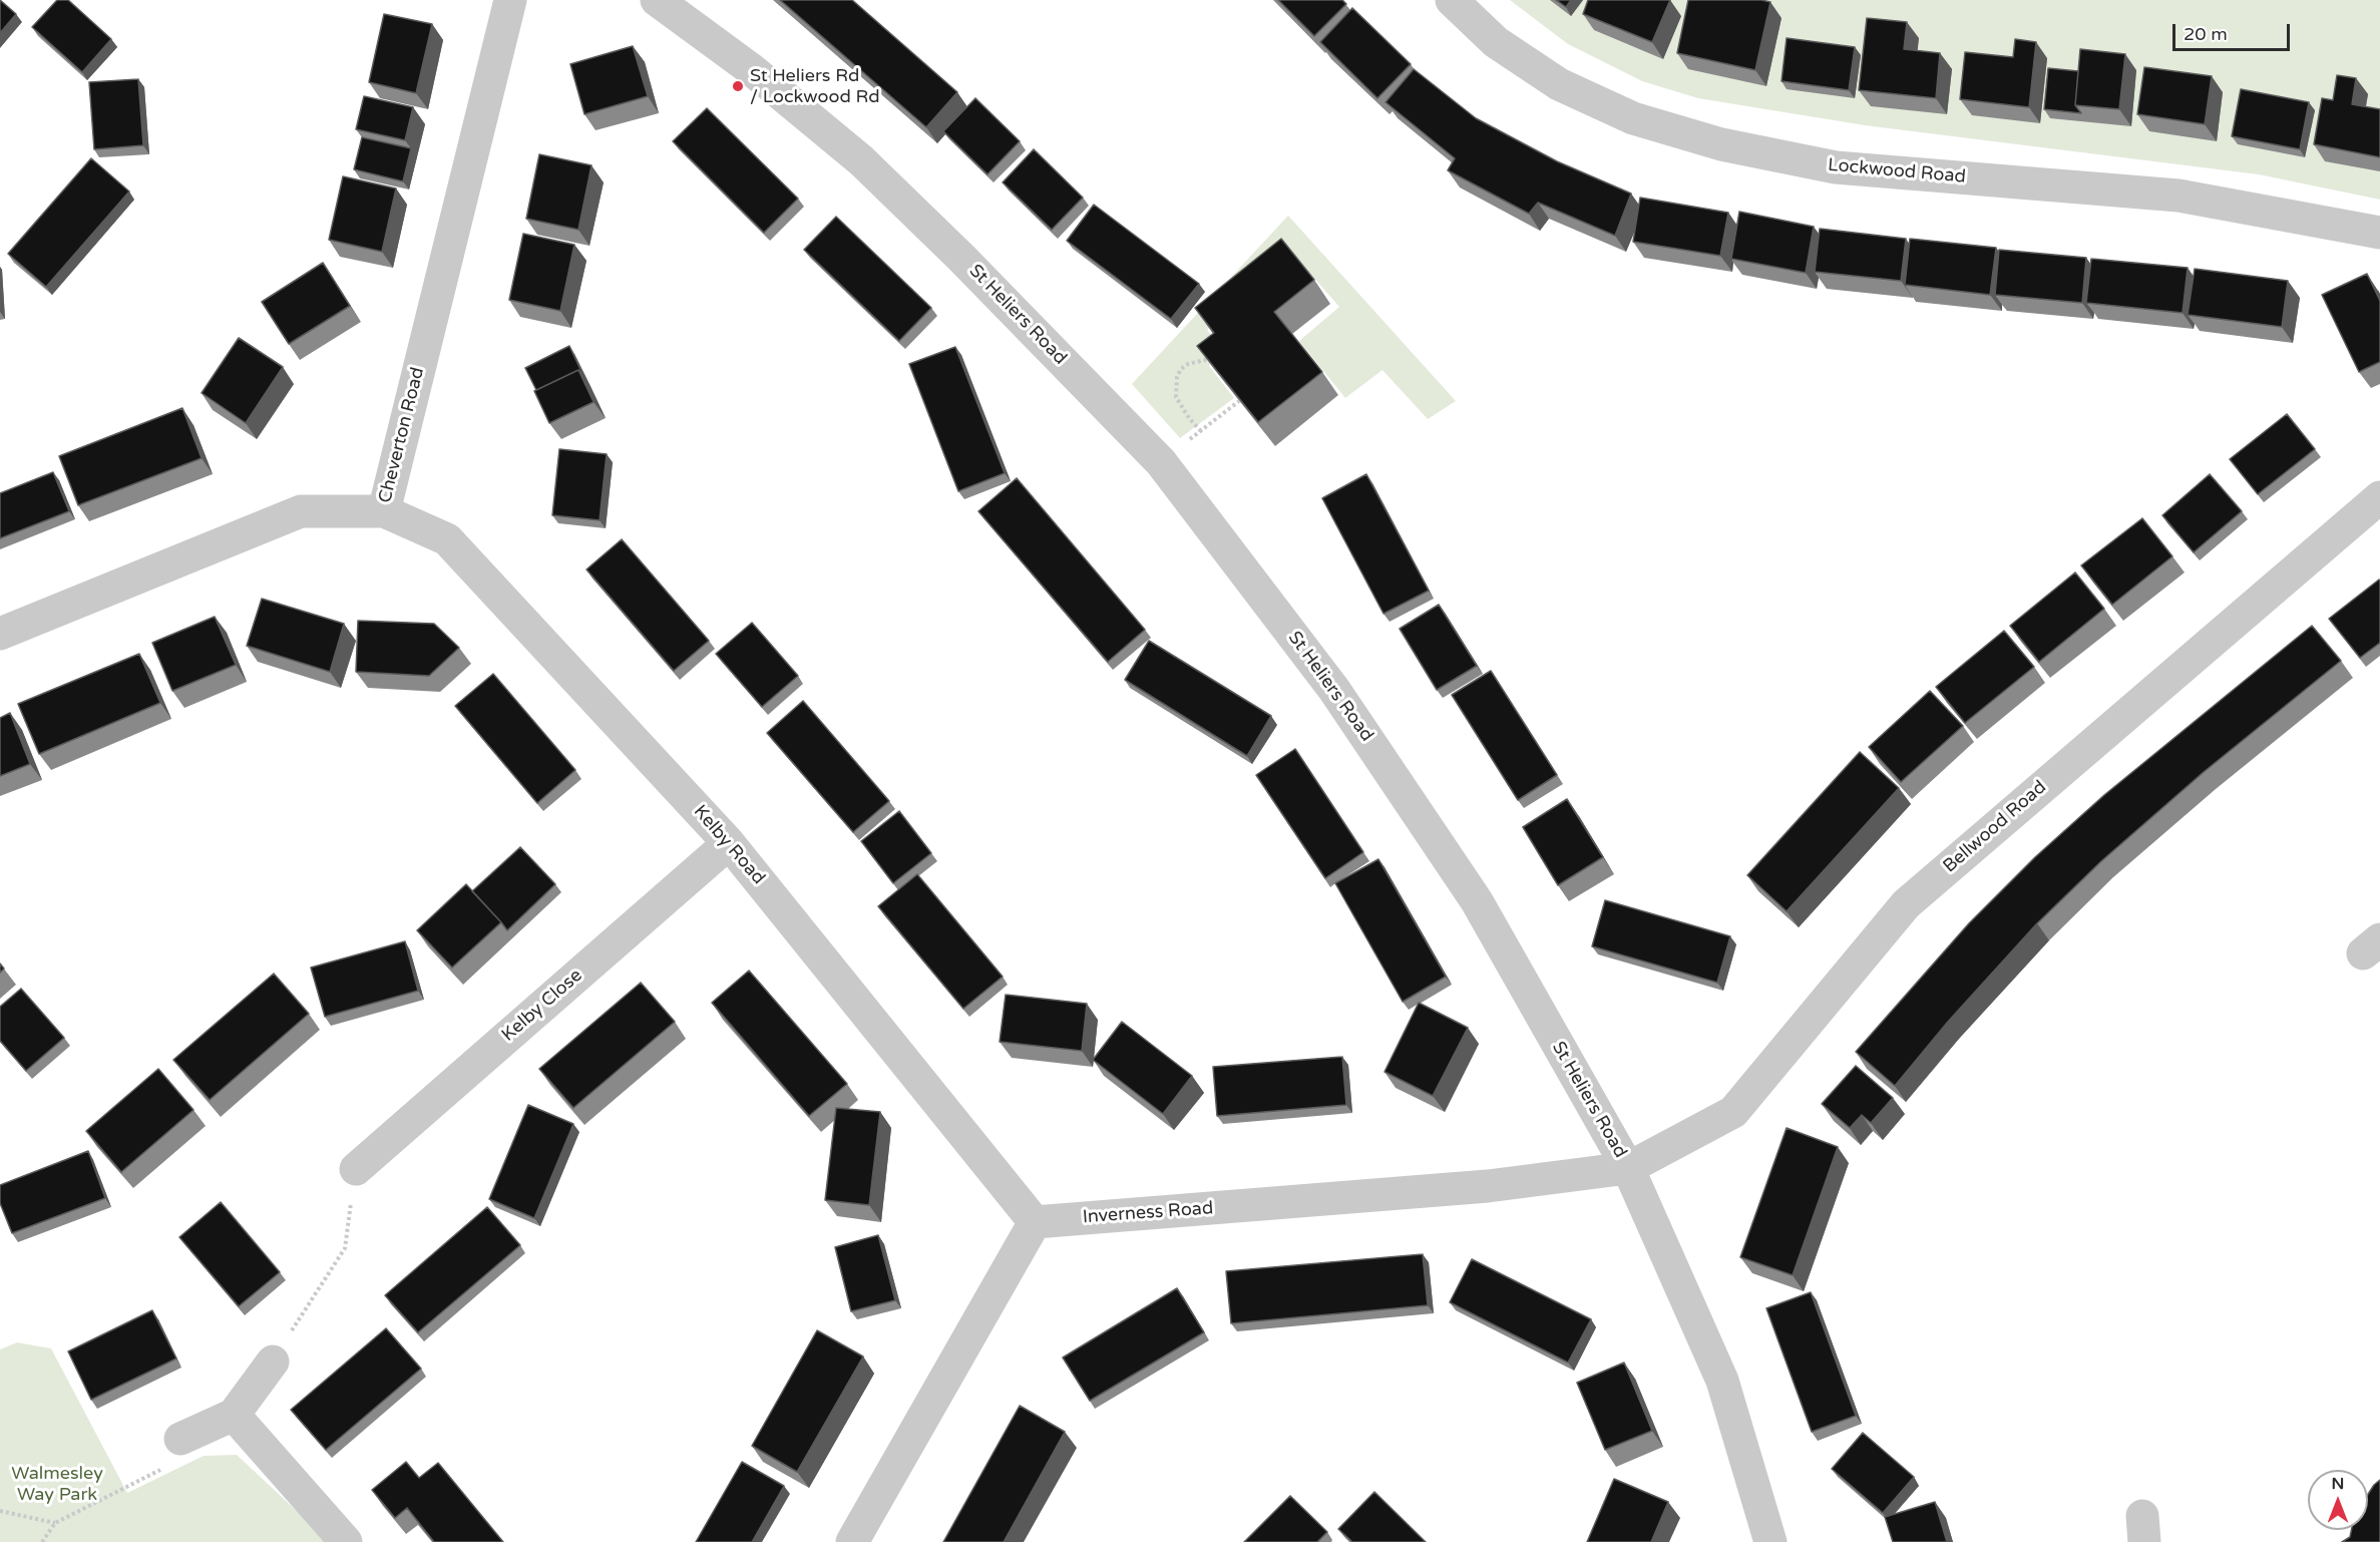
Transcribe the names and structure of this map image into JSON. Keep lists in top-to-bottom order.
{
  "streets": {
    "street": [
      "Lockwood Road",
      "St Heliers Road",
      "Cheverton Road",
      "Bellwood Road",
      "Kelby Road",
      "Kelby Close",
      "Inverness Road"
    ]
  },
  "crossings": [
    ["St Heliers Road", "Bellwood Road"],
    ["St Heliers Road", "Inverness Road"],
    ["Cheverton Road", "Kelby Road"],
    ["Bellwood Road", "Inverness Road"],
    ["Kelby Road", "Kelby Close"],
    ["Kelby Road", "Inverness Road"]
  ],
  "parks": ["Walmesley Way Park"],
  "places": ["St Heliers Rd / Lockwood Rd"],
  "scale_bar": "20 m",
  "north": "top"
}
